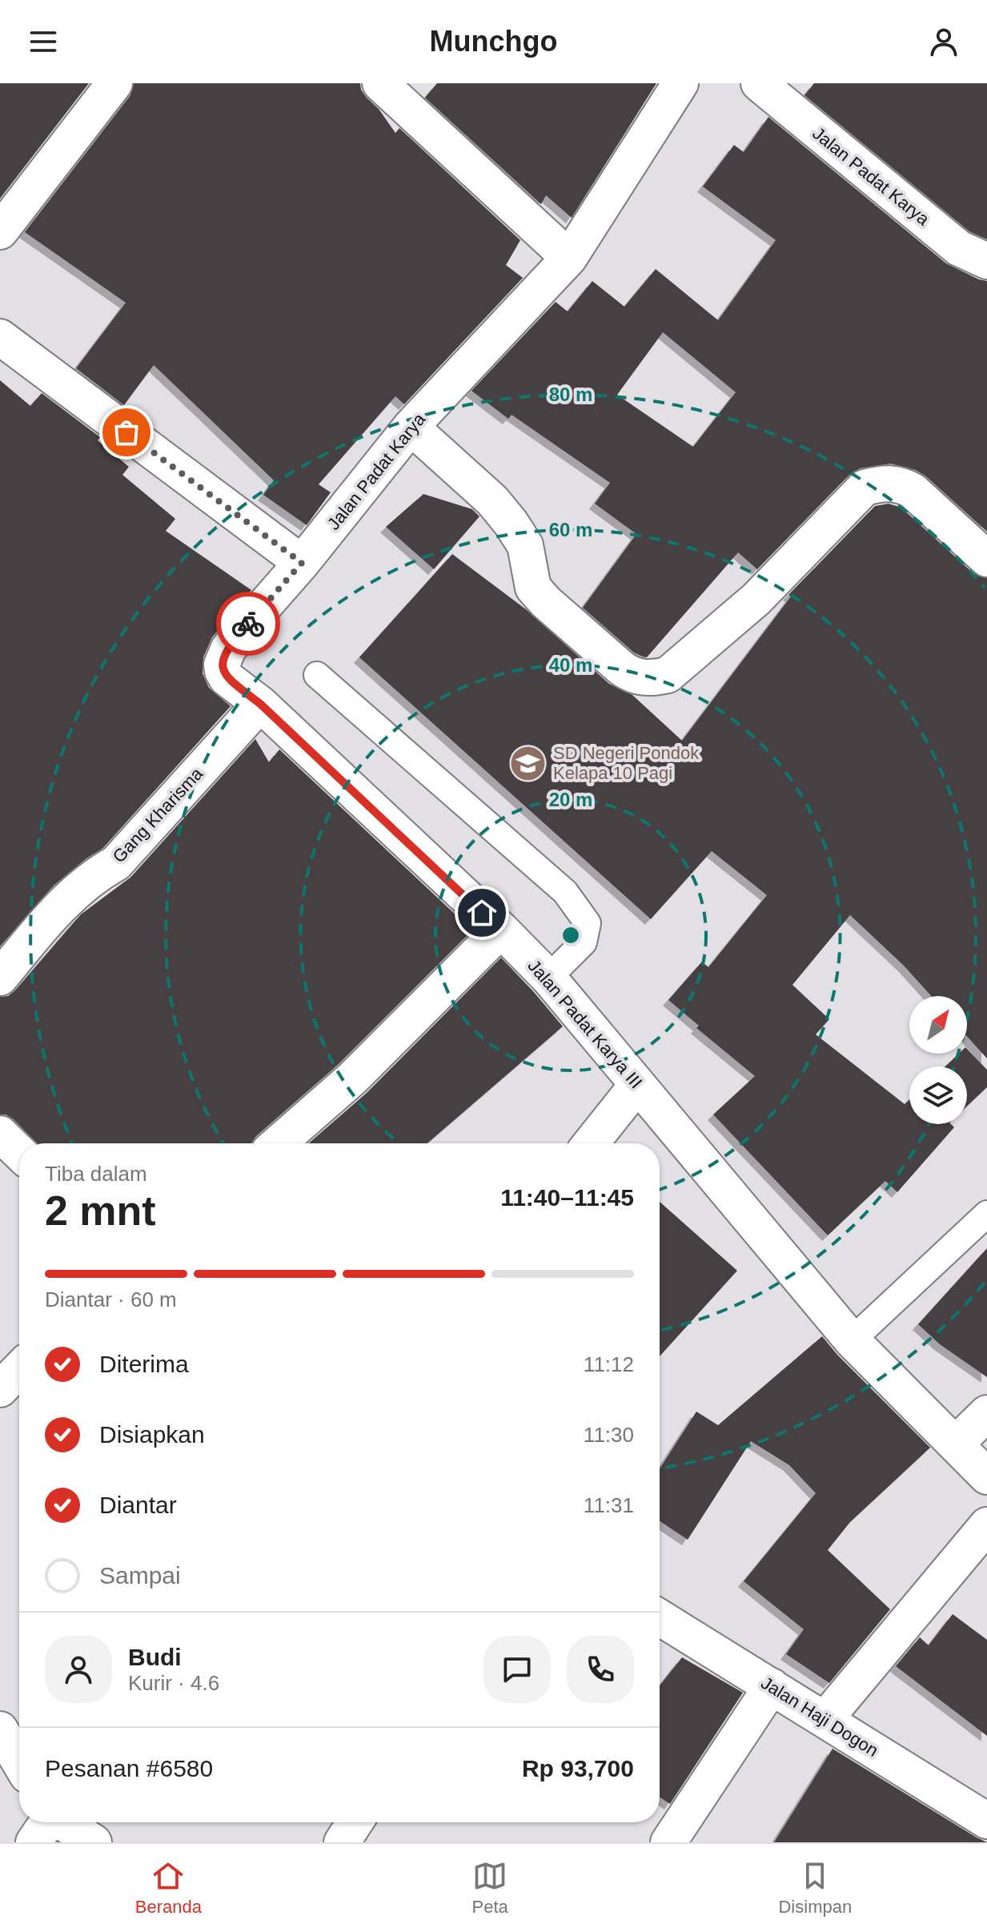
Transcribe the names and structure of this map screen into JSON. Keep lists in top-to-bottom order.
{
  "streets": {
    "street": [
      "Jalan Padat Karya",
      "Gang Kharisma",
      "Jalan Padat Karya III",
      "Jalan Haji Dogon"
    ]
  },
  "crossings": [
    ["Jalan Padat Karya", "Jalan Padat Karya III"],
    ["Gang Kharisma", "Jalan Padat Karya III"]
  ],
  "places": {
    "school or university": ["SD Negeri Pondok Kelapa 10 Pagi"]
  },
  "north": "top right",
  "page": {
    "header": "Munchgo",
    "heading": ["2 mnt", "Tiba dalam", "11:40–11:45"],
    "panel": [
      "Budi",
      "Kurir · 4.6",
      "Pesanan #6580",
      "Rp 93,700"
    ],
    "bar": "Diantar · 60 m",
    "list": [
      ["Diterima", "11:12"],
      ["Disiapkan", "11:30"],
      ["Diantar", "11:31"],
      "Sampai"
    ],
    "tabs": ["Beranda", "Peta", "Disimpan"]
  },
  "rings": [
    "80 m",
    "60 m",
    "40 m",
    "20 m"
  ]
}
